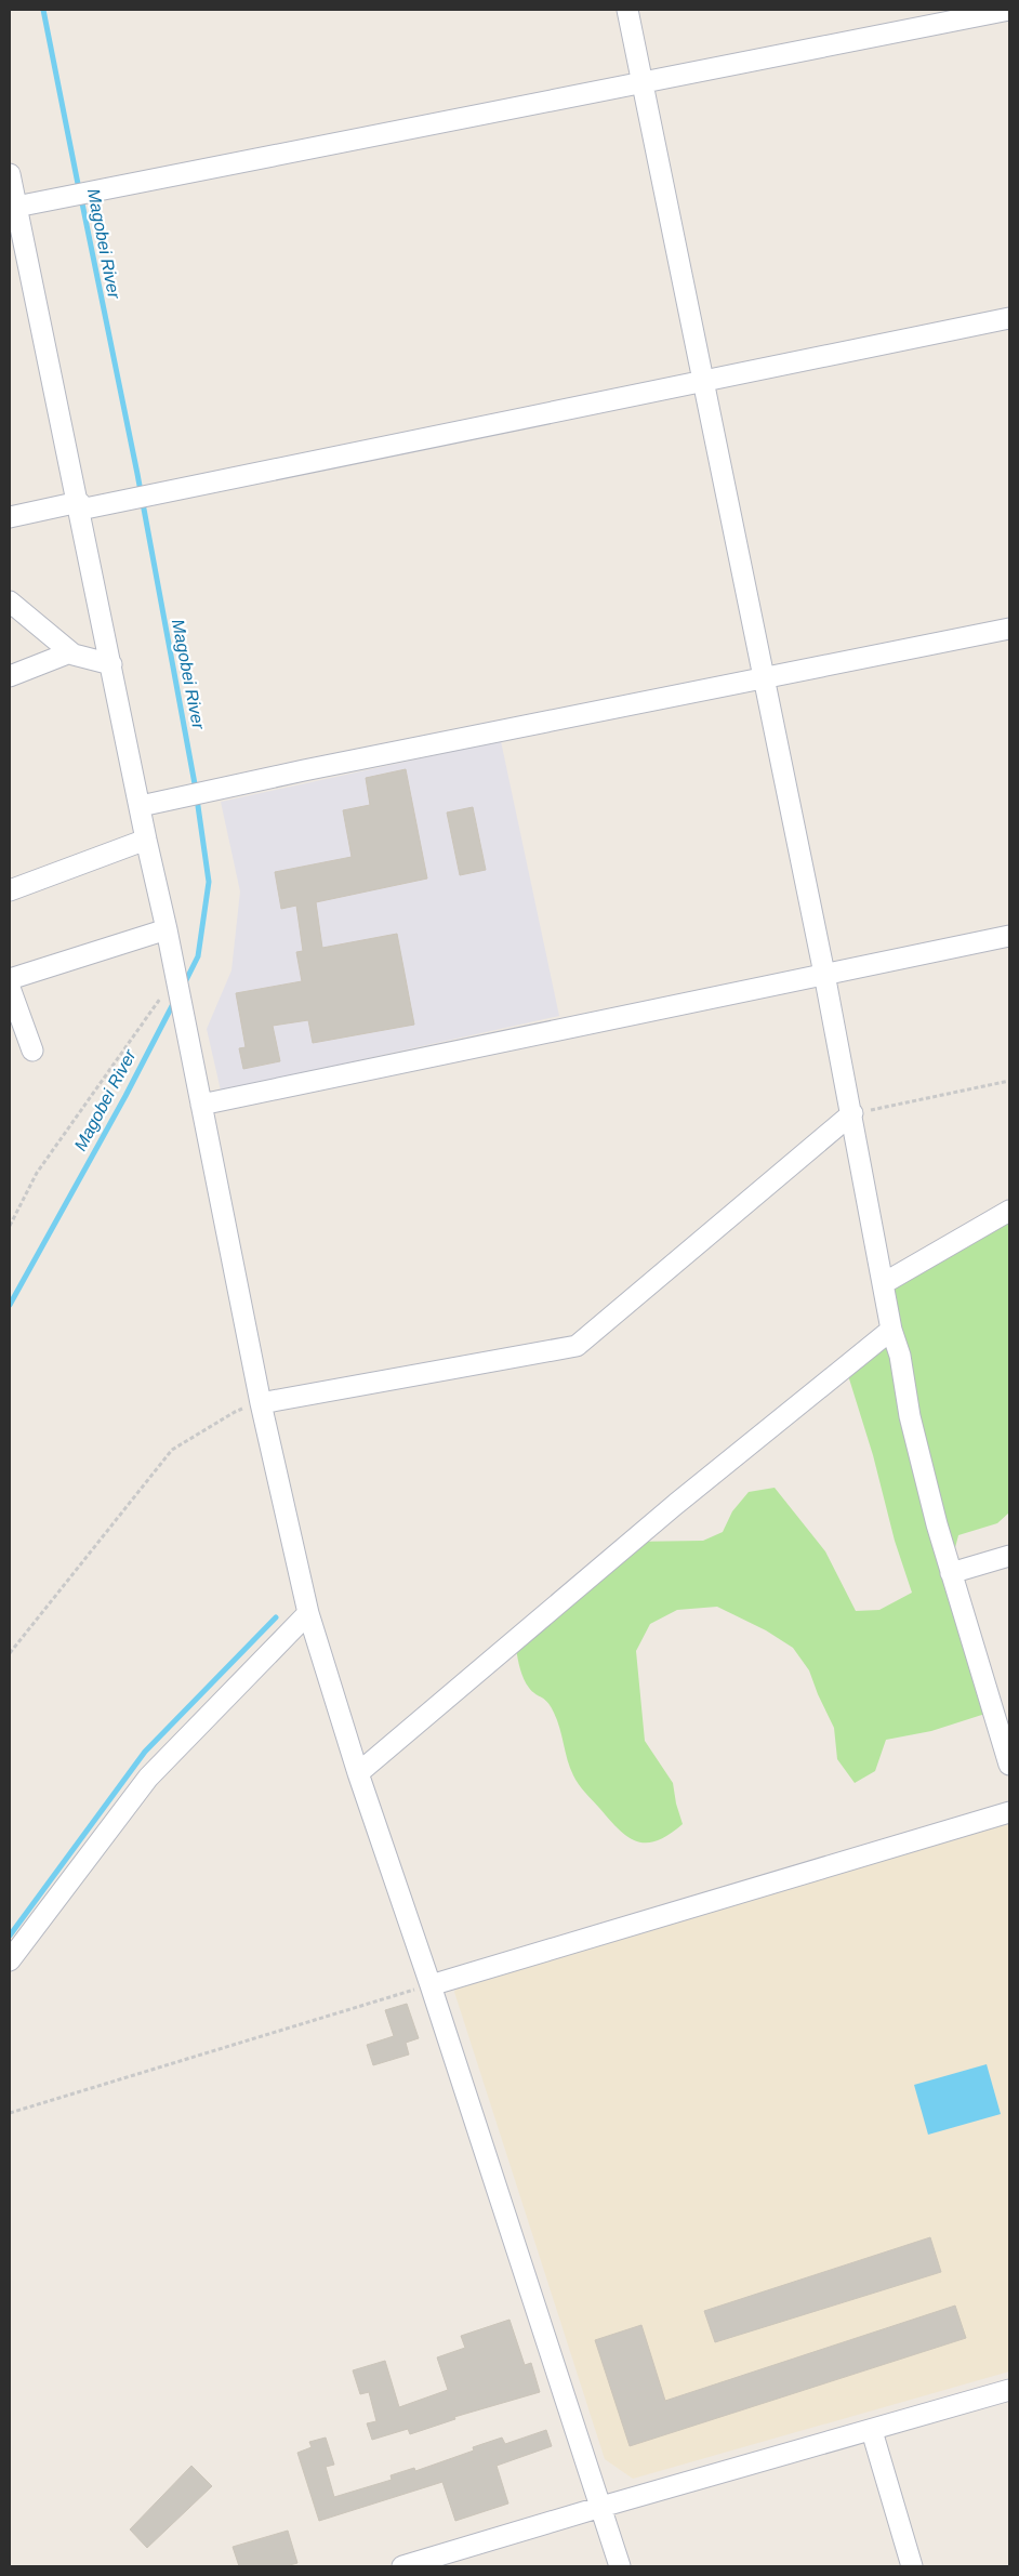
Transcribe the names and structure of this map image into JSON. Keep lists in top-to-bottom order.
{
  "water": ["Magobei River"]
}
